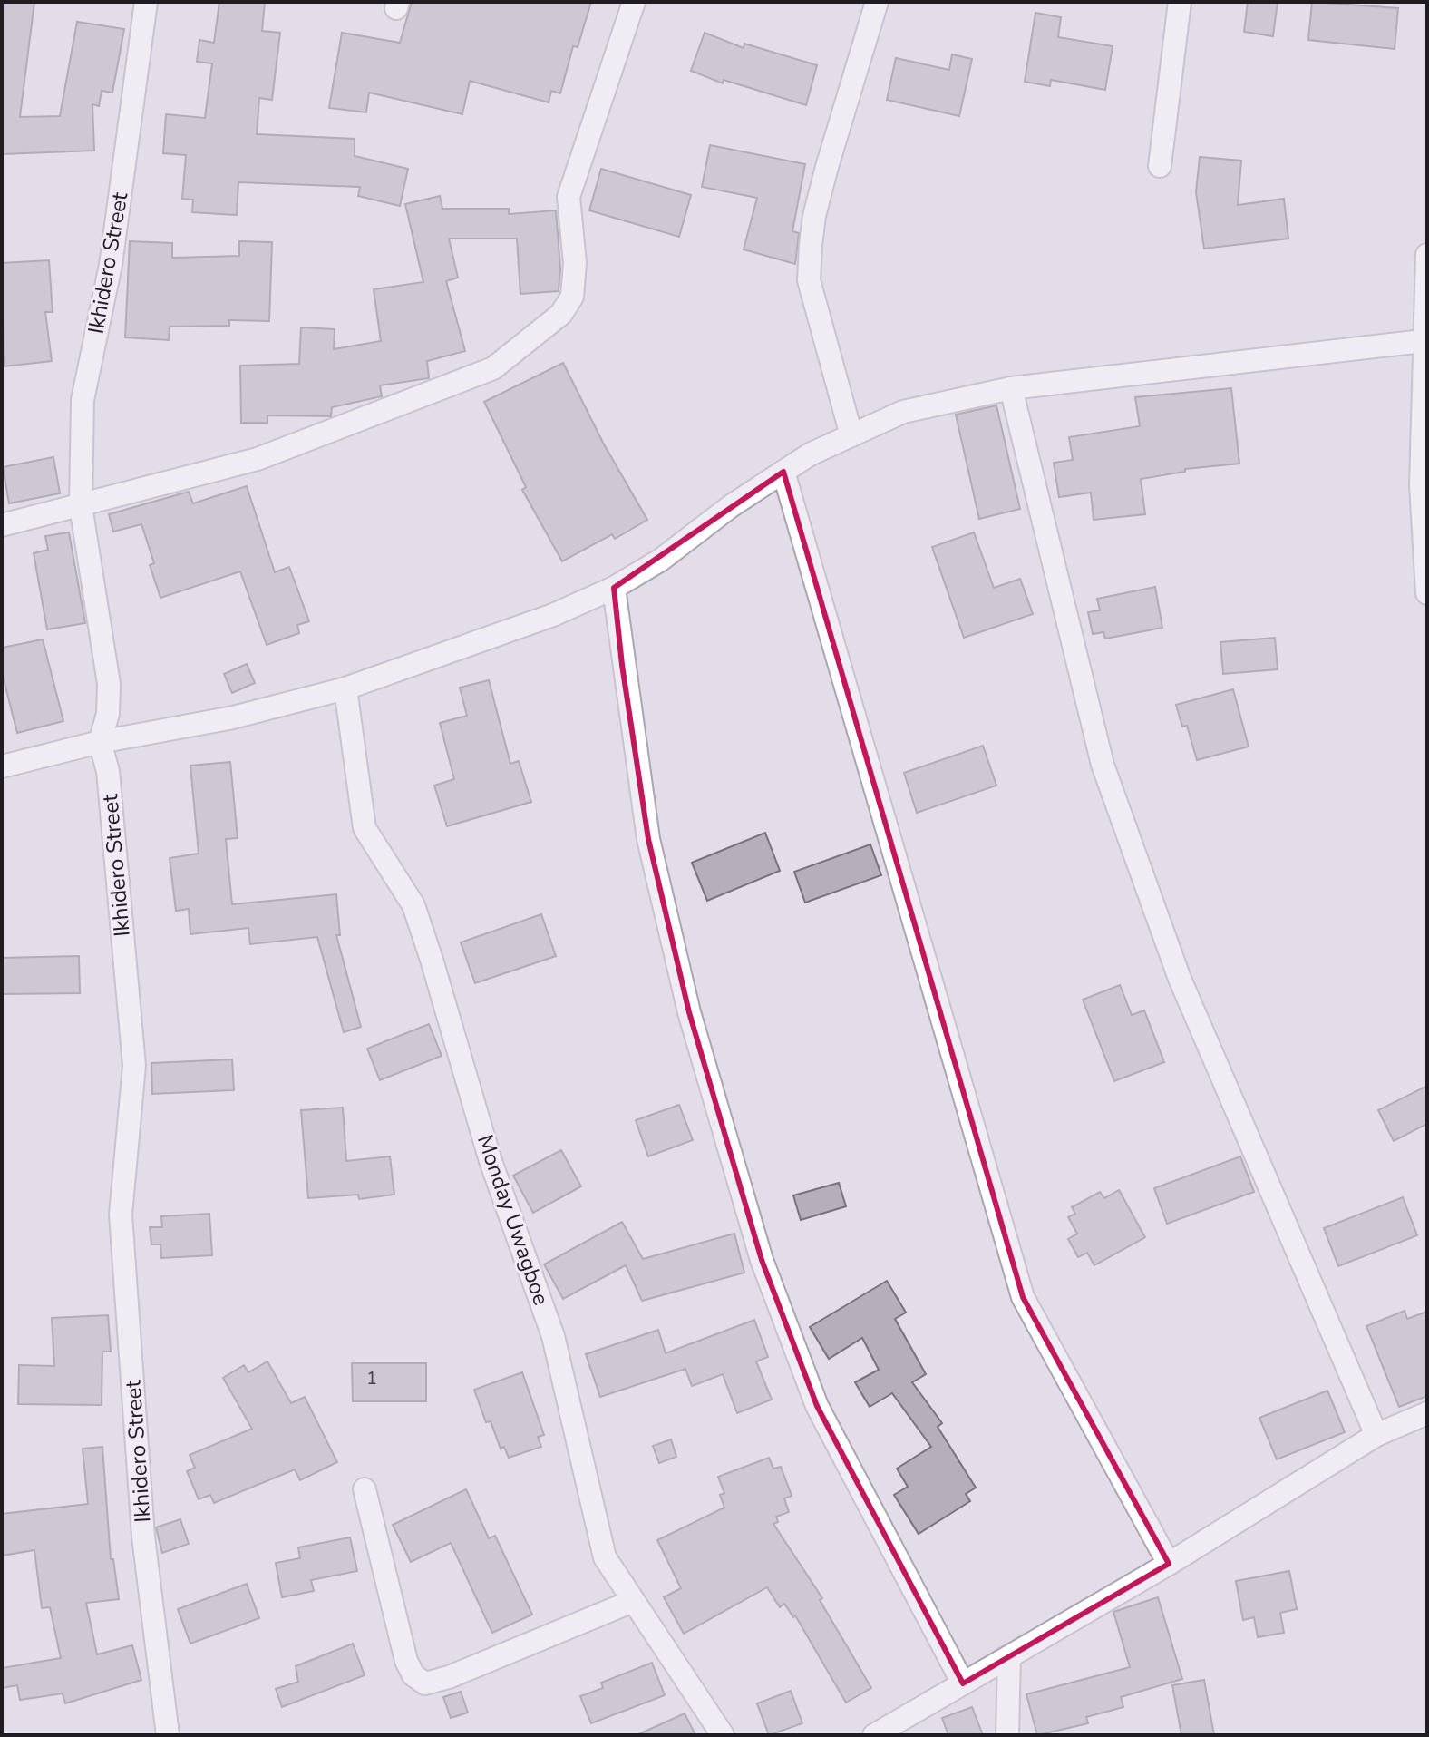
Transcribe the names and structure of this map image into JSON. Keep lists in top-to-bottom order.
{
  "streets": {
    "street": ["Ikhidero Street", "Monday Uwagboe"]
  },
  "house_numbers": ["1"]
}
